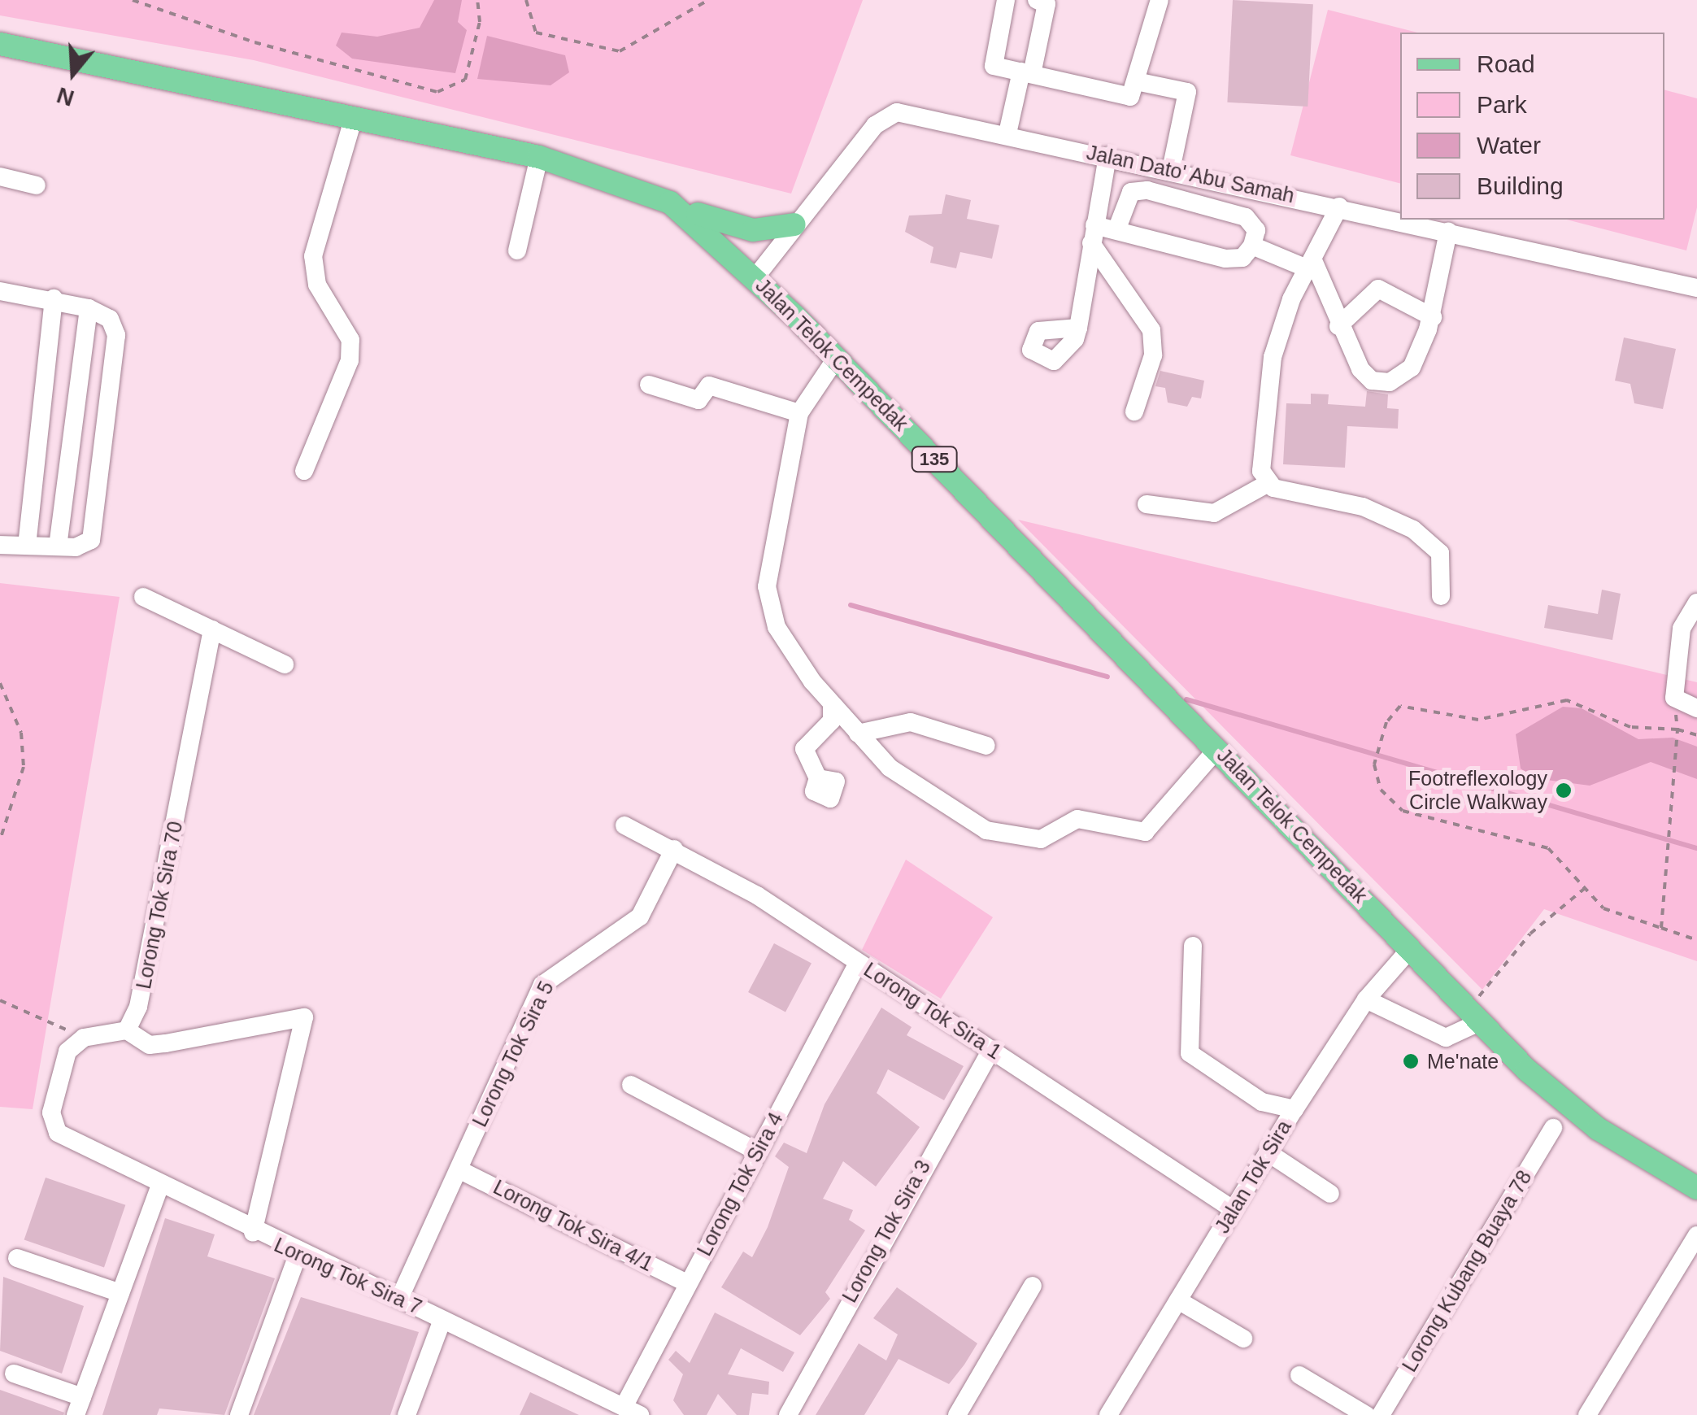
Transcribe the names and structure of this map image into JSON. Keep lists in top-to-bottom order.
{
  "streets": {
    "main road": ["Jalan Telok Cempedak", "135"],
    "street": [
      "Jalan Dato' Abu Samah",
      "Lorong Tok Sira 70",
      "Lorong Tok Sira 1",
      "Lorong Tok Sira 5",
      "Jalan Tok Sira",
      "Lorong Tok Sira 4",
      "Lorong Tok Sira 4/1",
      "Lorong Tok Sira 3",
      "Lorong Kubang Buaya 78",
      "Lorong Tok Sira 7"
    ]
  },
  "crossings": [
    ["Jalan Dato' Abu Samah", "Jalan Telok Cempedak"],
    ["Jalan Telok Cempedak", "Jalan Tok Sira"],
    ["Lorong Tok Sira 1", "Lorong Tok Sira 5"],
    ["Lorong Tok Sira 1", "Jalan Tok Sira"],
    ["Lorong Tok Sira 1", "Lorong Tok Sira 4"],
    ["Lorong Tok Sira 1", "Lorong Tok Sira 3"],
    ["Lorong Tok Sira 5", "Lorong Tok Sira 4/1"],
    ["Lorong Tok Sira 5", "Lorong Tok Sira 7"],
    ["Lorong Tok Sira 4", "Lorong Tok Sira 4/1"],
    ["Lorong Tok Sira 4", "Lorong Tok Sira 7"]
  ],
  "places": ["Footreflexology Circle Walkway", "Me'nate"],
  "legend": [
    "Road",
    "Park",
    "Water",
    "Building"
  ],
  "north": "bottom"
}
